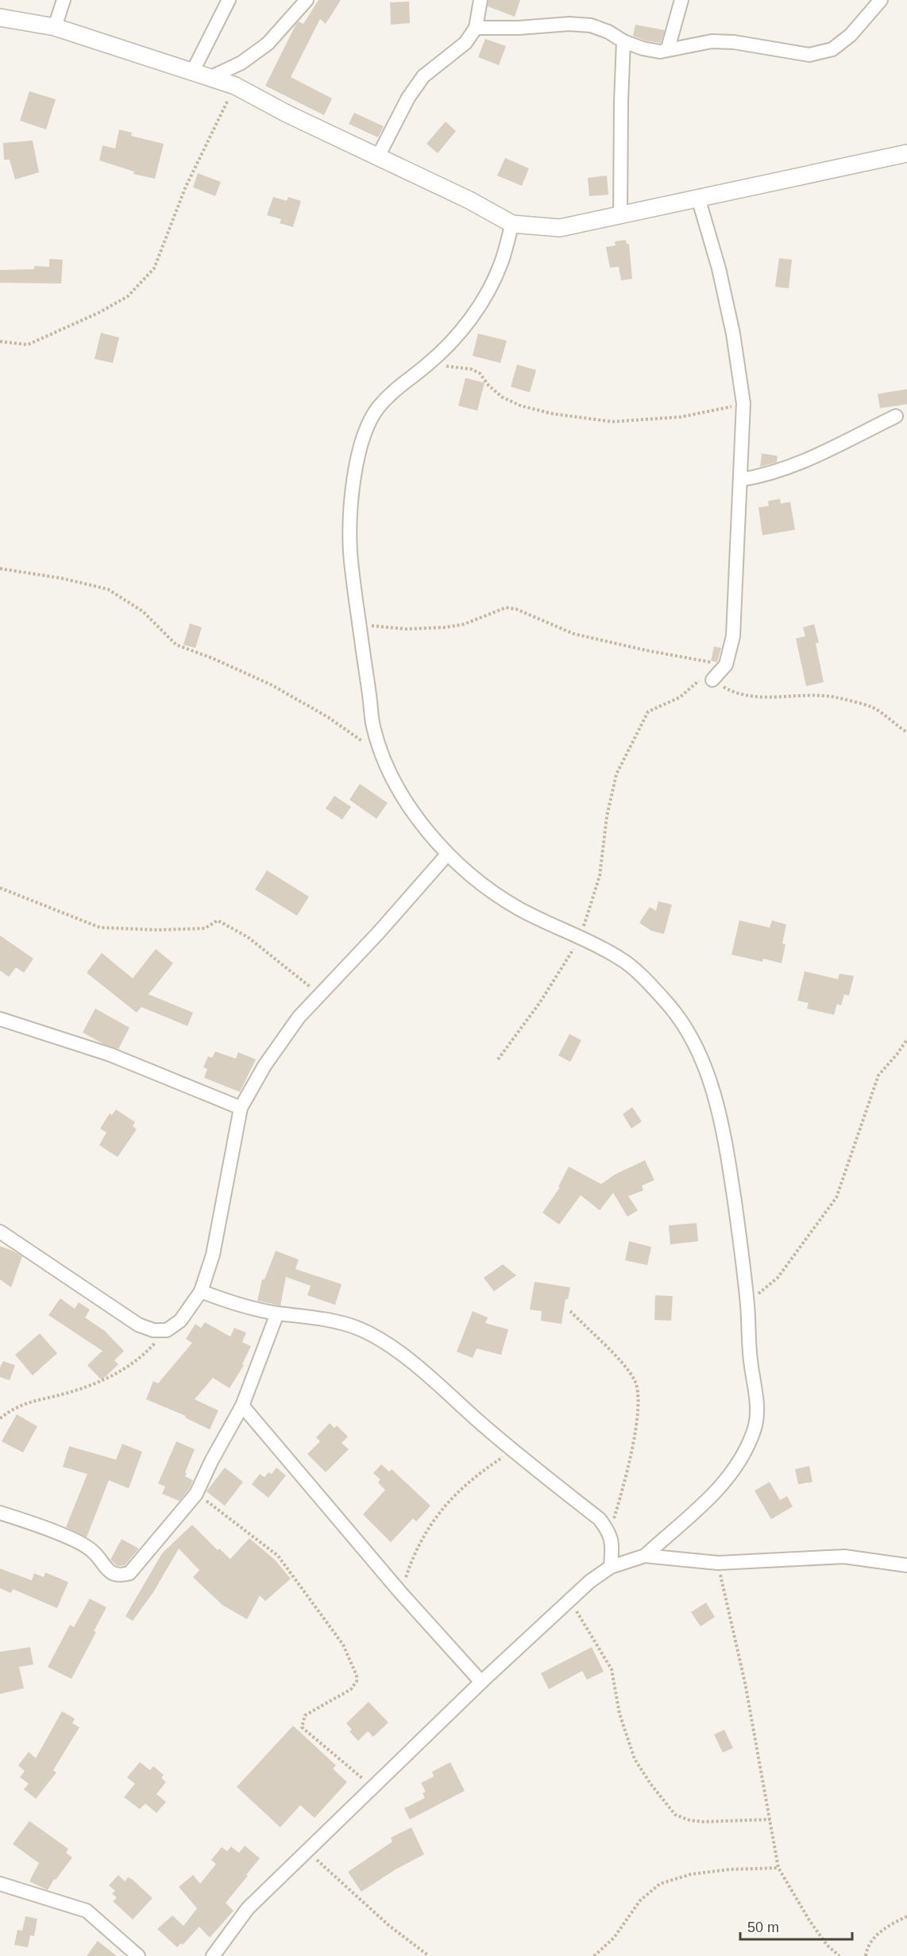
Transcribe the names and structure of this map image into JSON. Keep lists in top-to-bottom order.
{
  "scale_bar": "50 m"
}
